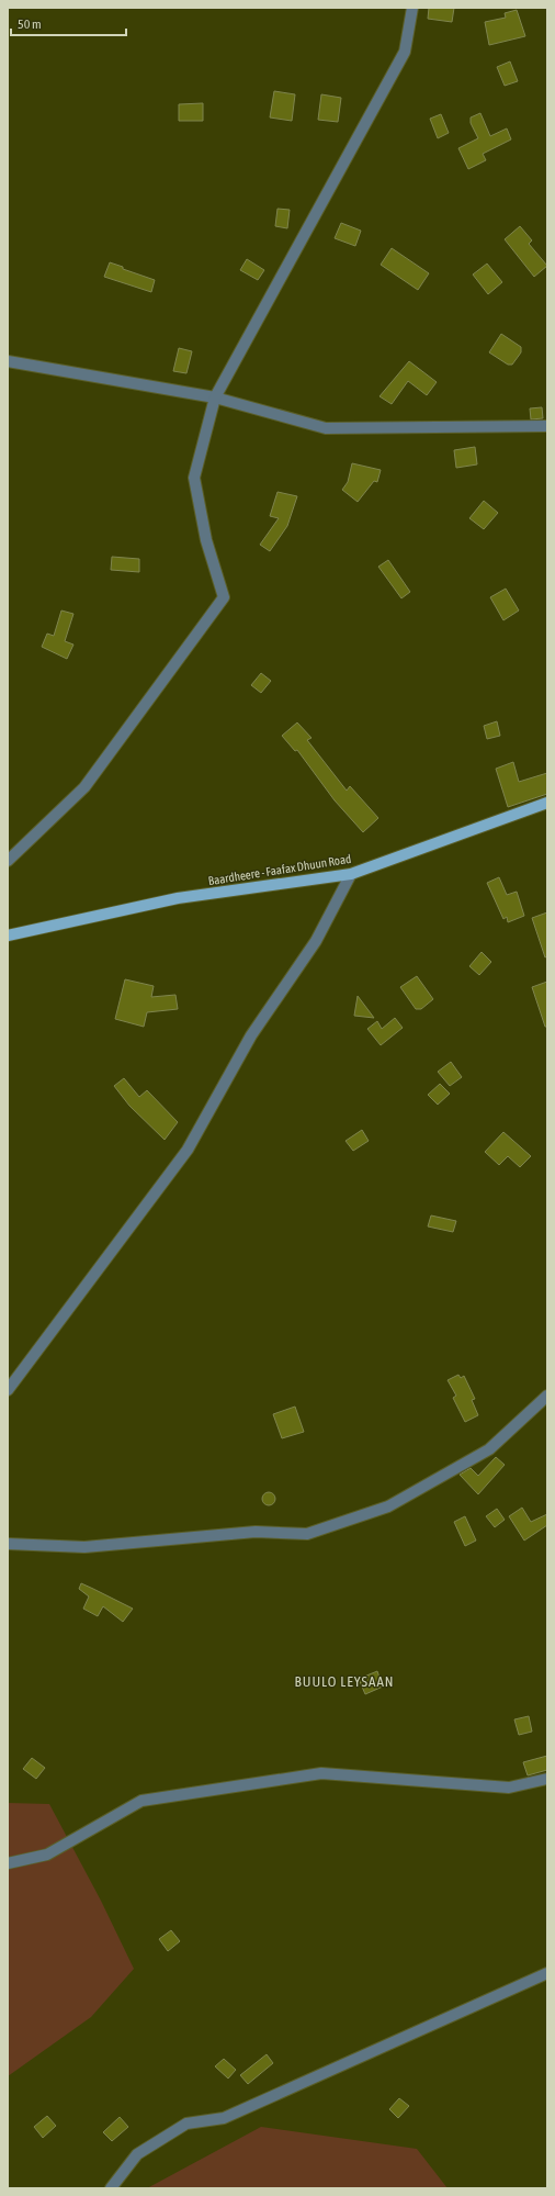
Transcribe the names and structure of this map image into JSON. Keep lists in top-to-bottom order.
{
  "streets": {
    "main road": ["Baardheere - Faafax Dhuun Road"]
  },
  "districts": ["BUULO LEYSAAN"],
  "scale_bar": "50 m"
}
